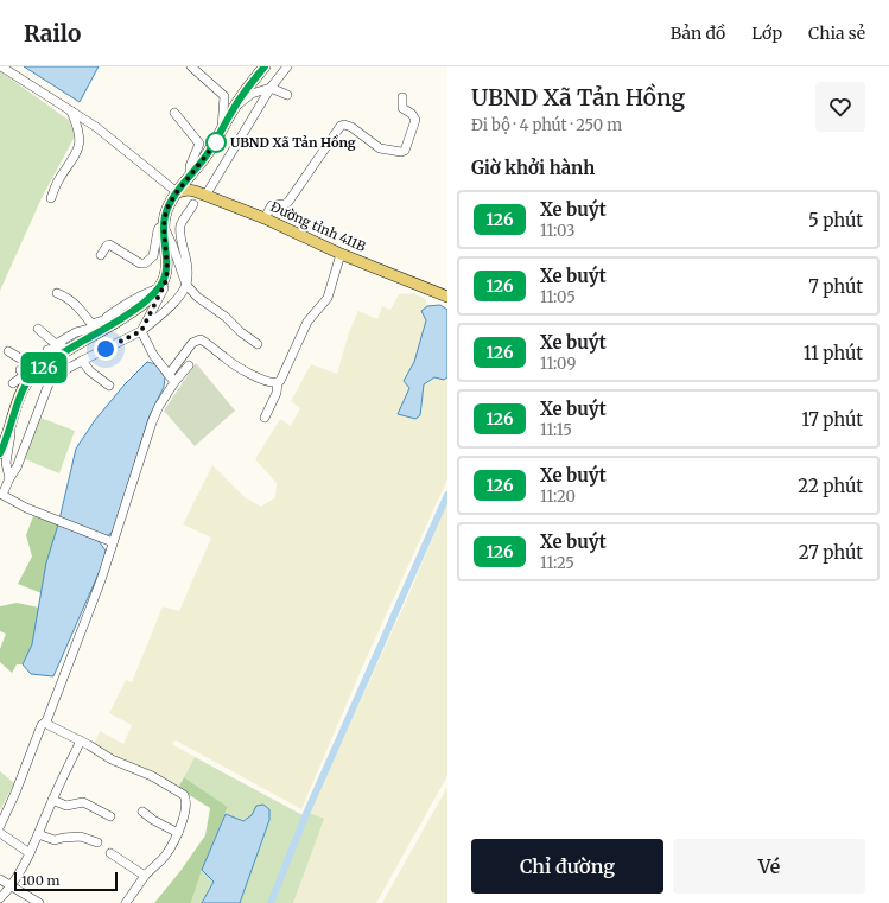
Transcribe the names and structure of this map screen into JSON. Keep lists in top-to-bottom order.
{
  "streets": {
    "main road": ["Đường tỉnh 411B"]
  },
  "places": ["UBND Xã Tản Hồng"],
  "lines": ["bus line 126"],
  "scale_bar": "100 m",
  "page": {
    "header": "Railo",
    "nav": ["Bản đồ", "Lớp", "Chia sẻ"],
    "on_map": "126",
    "heading": [
      ["UBND Xã Tản Hồng", "Đi bộ · 4 phút · 250 m"],
      "Giờ khởi hành"
    ],
    "list": [
      {
        "mark": "126",
        "name": "Xe buýt",
        "note": "11:03",
        "value": "5 phút"
      },
      {
        "mark": "126",
        "name": "Xe buýt",
        "note": "11:05",
        "value": "7 phút"
      },
      {
        "mark": "126",
        "name": "Xe buýt",
        "note": "11:09",
        "value": "11 phút"
      },
      {
        "mark": "126",
        "name": "Xe buýt",
        "note": "11:15",
        "value": "17 phút"
      },
      {
        "mark": "126",
        "name": "Xe buýt",
        "note": "11:20",
        "value": "22 phút"
      },
      {
        "mark": "126",
        "name": "Xe buýt",
        "note": "11:25",
        "value": "27 phút"
      }
    ],
    "buttons": ["Chỉ đường", "Vé"],
    "scale": "100 m"
  }
}
